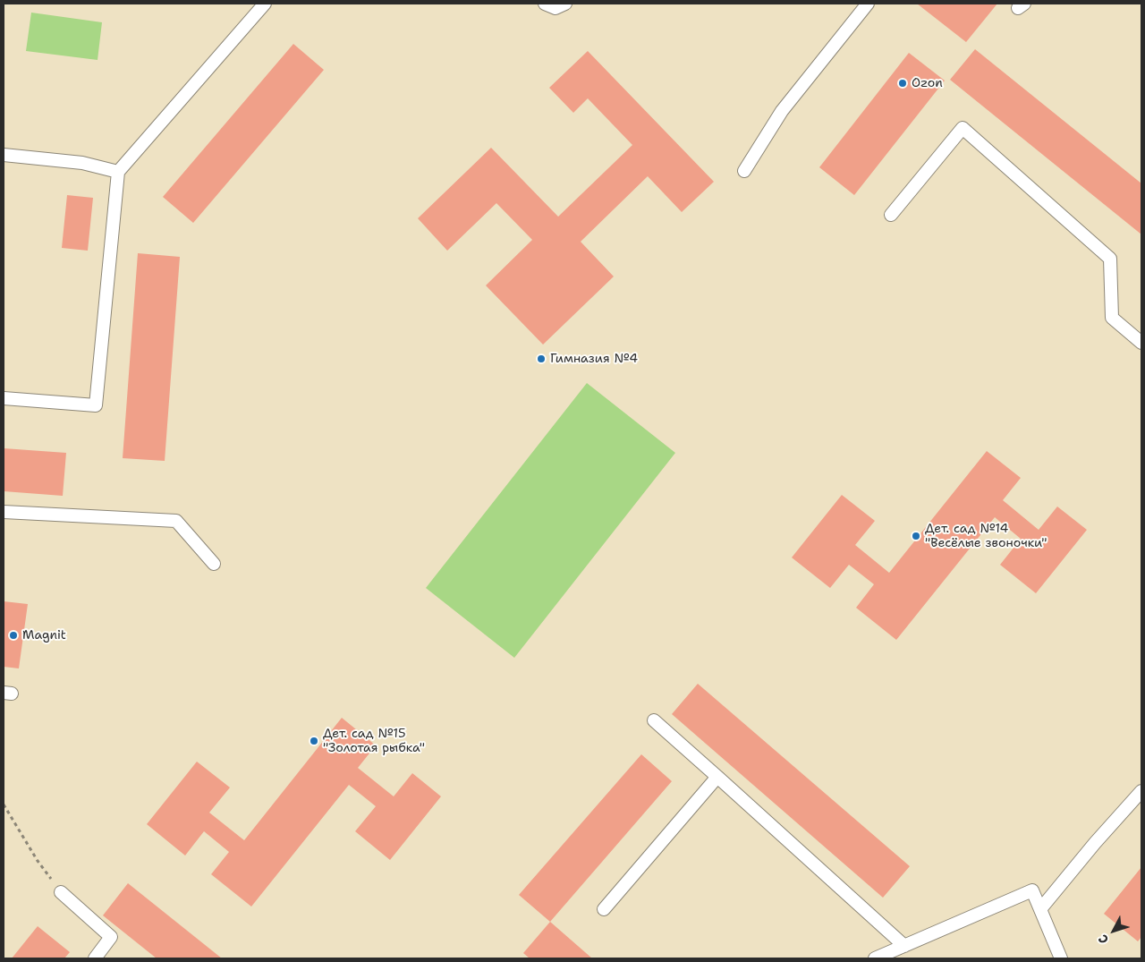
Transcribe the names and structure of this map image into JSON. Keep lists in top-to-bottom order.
{
  "places": [
    "Ozon",
    "Гимназия №4",
    "Дет. сад №14 \"Весёлые звоночки\"",
    "Magnit",
    "Дет. сад №15 \"Золотая рыбка\""
  ],
  "north": "bottom left"
}
